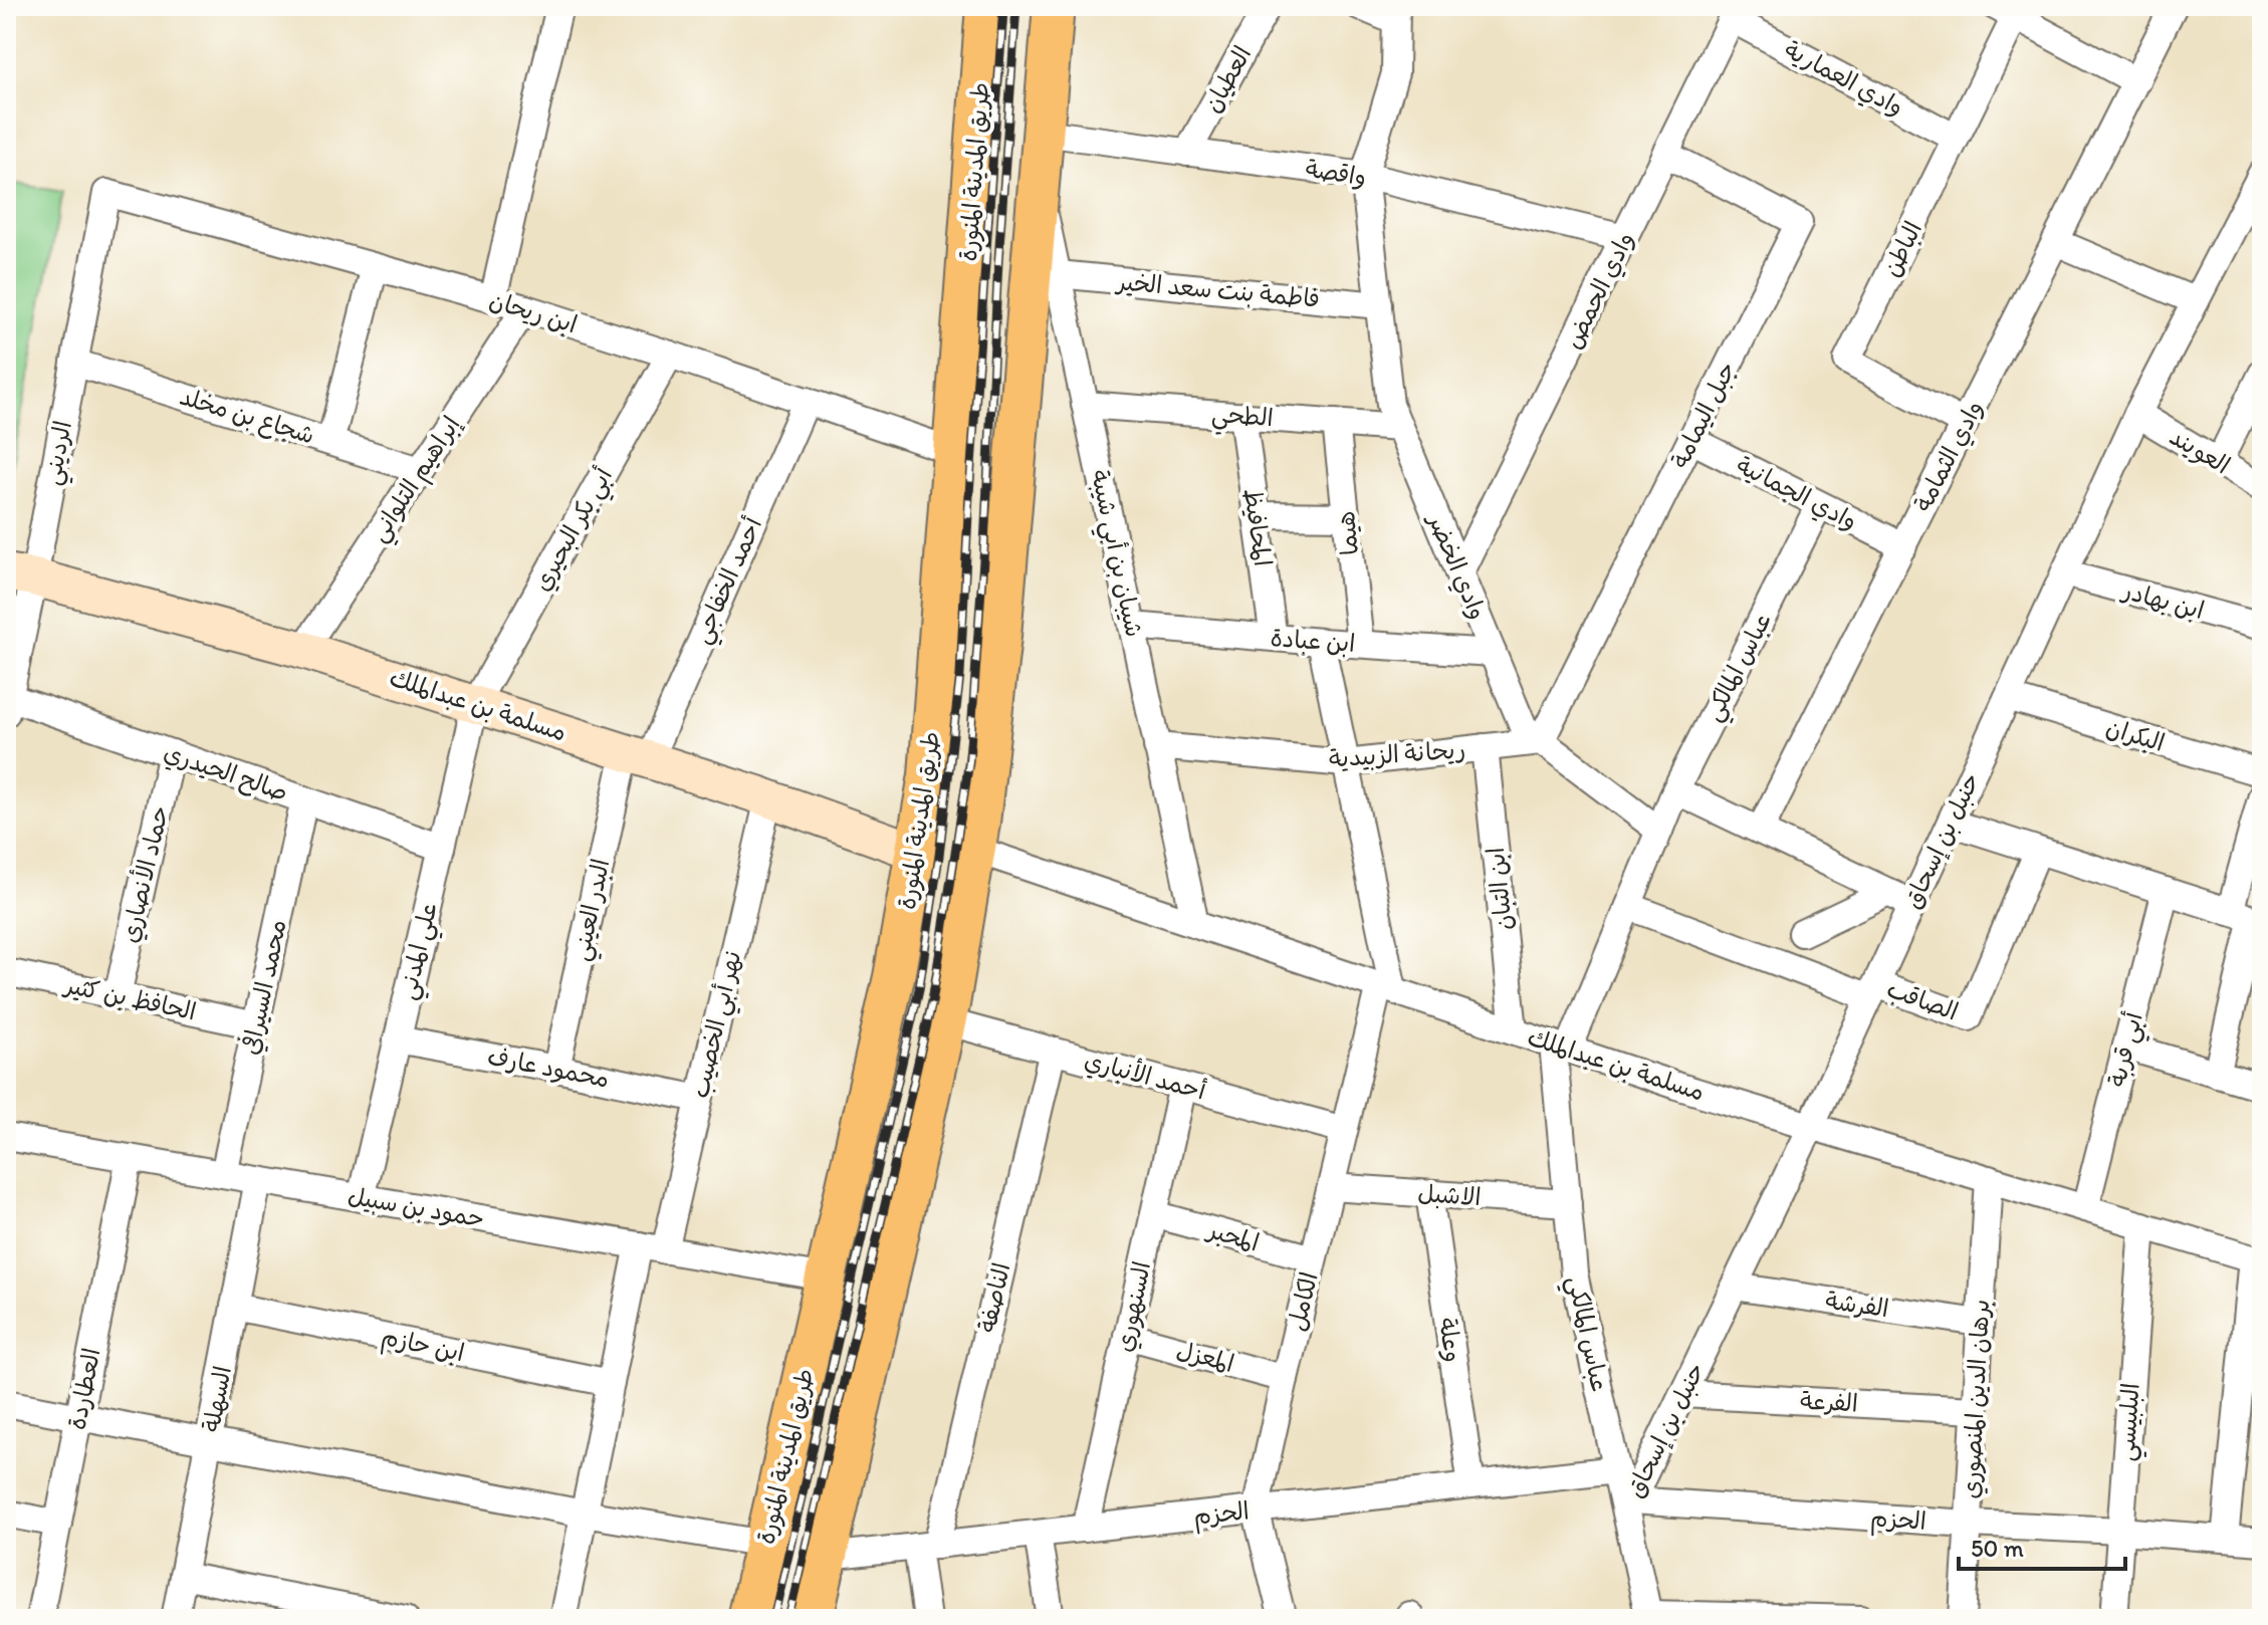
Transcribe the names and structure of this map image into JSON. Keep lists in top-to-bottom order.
{
  "streets": {
    "main road": ["طريق المدينة المنورة", "مسلمة بن عبدالملك"],
    "street": [
      "وادي العمارية",
      "العطيان",
      "واقصة",
      "الباطن",
      "فاطمة بنت سعد الخير",
      "وادي الحمض",
      "ابن ريحان",
      "جبل اليمامة",
      "شجاع بن مخلد",
      "الطحي",
      "العويند",
      "الرديني",
      "وادي الثمامة",
      "إبراهيم التلواني",
      "وادي الجمانية",
      "المحافيظ",
      "أبي بكر البحيري",
      "هيما",
      "شيبان بن أبي شيبة",
      "وادي الخضر",
      "أحمد الخفاجي",
      "ابن بهادر",
      "ابن عبادة",
      "عباس المالكي",
      "البكران",
      "ريحانة الزبيدية",
      "صالح الحيدري",
      "حنبل بن إسحاق",
      "حماد الأنصاري",
      "ابن التبان",
      "البدر العيني",
      "علي المدني",
      "محمد السيرافي",
      "الحافظ بن كثير",
      "الصاقب",
      "نهر أبي الخصيب",
      "أبي قربة",
      "محمود عارف",
      "أحمد الأنباري",
      "الاشبل",
      "حمود بن سبيل",
      "المحبر",
      "الناصفة",
      "الكامل",
      "الفرشة",
      "السنهوري",
      "وعلة",
      "ابن حازم",
      "المعزل",
      "العطاردة",
      "السهلة",
      "برهان الدين المنصوري",
      "الفرعة",
      "البلبيسي",
      "الحزم"
    ]
  },
  "crossings": [
    ["وادي العمارية", "الباطن"],
    ["وادي العمارية", "وادي الحمض"],
    ["العطيان", "واقصة"],
    ["طريق المدينة المنورة", "ابن ريحان"],
    ["طريق المدينة المنورة", "مسلمة بن عبدالملك"],
    ["طريق المدينة المنورة", "حمود بن سبيل"],
    ["واقصة", "وادي الحمض"],
    ["واقصة", "وادي الخضر"],
    ["الباطن", "وادي الثمامة"],
    ["فاطمة بنت سعد الخير", "شيبان بن أبي شيبة"],
    ["فاطمة بنت سعد الخير", "وادي الخضر"],
    ["وادي الحمض", "جبل اليمامة"],
    ["وادي الحمض", "وادي الخضر"],
    ["ابن ريحان", "الرديني"],
    ["ابن ريحان", "إبراهيم التلواني"],
    ["ابن ريحان", "أبي بكر البحيري"],
    ["ابن ريحان", "أحمد الخفاجي"],
    ["جبل اليمامة", "وادي الجمانية"],
    ["جبل اليمامة", "وادي الخضر"],
    ["جبل اليمامة", "ريحانة الزبيدية"],
    ["شجاع بن مخلد", "الرديني"],
    ["شجاع بن مخلد", "إبراهيم التلواني"],
    ["الطحي", "المحافيظ"],
    ["الطحي", "هيما"],
    ["الطحي", "شيبان بن أبي شيبة"],
    ["الطحي", "وادي الخضر"],
    ["العويند", "حنبل بن إسحاق"],
    ["الرديني", "مسلمة بن عبدالملك"],
    ["الرديني", "صالح الحيدري"],
    ["وادي الثمامة", "وادي الجمانية"],
    ["إبراهيم التلواني", "مسلمة بن عبدالملك"],
    ["وادي الجمانية", "عباس المالكي"],
    ["المحافيظ", "ابن عبادة"],
    ["أبي بكر البحيري", "مسلمة بن عبدالملك"],
    ["أبي بكر البحيري", "علي المدني"],
    ["هيما", "ابن عبادة"],
    ["شيبان بن أبي شيبة", "ابن عبادة"],
    ["شيبان بن أبي شيبة", "مسلمة بن عبدالملك"],
    ["شيبان بن أبي شيبة", "ريحانة الزبيدية"],
    ["وادي الخضر", "ابن عبادة"],
    ["وادي الخضر", "عباس المالكي"],
    ["وادي الخضر", "ريحانة الزبيدية"],
    ["أحمد الخفاجي", "مسلمة بن عبدالملك"],
    ["أحمد الخفاجي", "البدر العيني"],
    ["ابن بهادر", "حنبل بن إسحاق"],
    ["ابن عبادة", "الكامل"],
    ["عباس المالكي", "مسلمة بن عبدالملك"],
    ["عباس المالكي", "حنبل بن إسحاق"],
    ["عباس المالكي", "الاشبل"],
    ["عباس المالكي", "الحزم"],
    ["مسلمة بن عبدالملك", "حنبل بن إسحاق"],
    ["مسلمة بن عبدالملك", "ابن التبان"],
    ["مسلمة بن عبدالملك", "البدر العيني"],
    ["مسلمة بن عبدالملك", "علي المدني"],
    ["مسلمة بن عبدالملك", "نهر أبي الخصيب"],
    ["مسلمة بن عبدالملك", "أبي قربة"],
    ["مسلمة بن عبدالملك", "الكامل"],
    ["مسلمة بن عبدالملك", "برهان الدين المنصوري"],
    ["مسلمة بن عبدالملك", "البلبيسي"],
    ["البكران", "حنبل بن إسحاق"],
    ["ريحانة الزبيدية", "ابن التبان"],
    ["ريحانة الزبيدية", "الكامل"],
    ["صالح الحيدري", "حماد الأنصاري"],
    ["صالح الحيدري", "علي المدني"],
    ["صالح الحيدري", "محمد السيرافي"],
    ["حنبل بن إسحاق", "الصاقب"],
    ["حنبل بن إسحاق", "الفرشة"],
    ["حنبل بن إسحاق", "الفرعة"],
    ["حنبل بن إسحاق", "الحزم"],
    ["حماد الأنصاري", "الحافظ بن كثير"],
    ["البدر العيني", "محمود عارف"],
    ["علي المدني", "محمود عارف"],
    ["علي المدني", "حمود بن سبيل"],
    ["محمد السيرافي", "الحافظ بن كثير"],
    ["محمد السيرافي", "حمود بن سبيل"],
    ["نهر أبي الخصيب", "محمود عارف"],
    ["نهر أبي الخصيب", "حمود بن سبيل"],
    ["أحمد الأنباري", "الناصفة"],
    ["أحمد الأنباري", "الكامل"],
    ["أحمد الأنباري", "السنهوري"],
    ["الاشبل", "الكامل"],
    ["الاشبل", "وعلة"],
    ["حمود بن سبيل", "العطاردة"],
    ["حمود بن سبيل", "السهلة"],
    ["المحبر", "الكامل"],
    ["المحبر", "السنهوري"],
    ["الناصفة", "الحزم"],
    ["الكامل", "المعزل"],
    ["الكامل", "الحزم"],
    ["الفرشة", "برهان الدين المنصوري"],
    ["السنهوري", "المعزل"],
    ["السنهوري", "الحزم"],
    ["وعلة", "الحزم"],
    ["ابن حازم", "السهلة"],
    ["برهان الدين المنصوري", "الفرعة"],
    ["برهان الدين المنصوري", "الحزم"],
    ["البلبيسي", "الحزم"]
  ],
  "scale_bar": "50 m"
}
